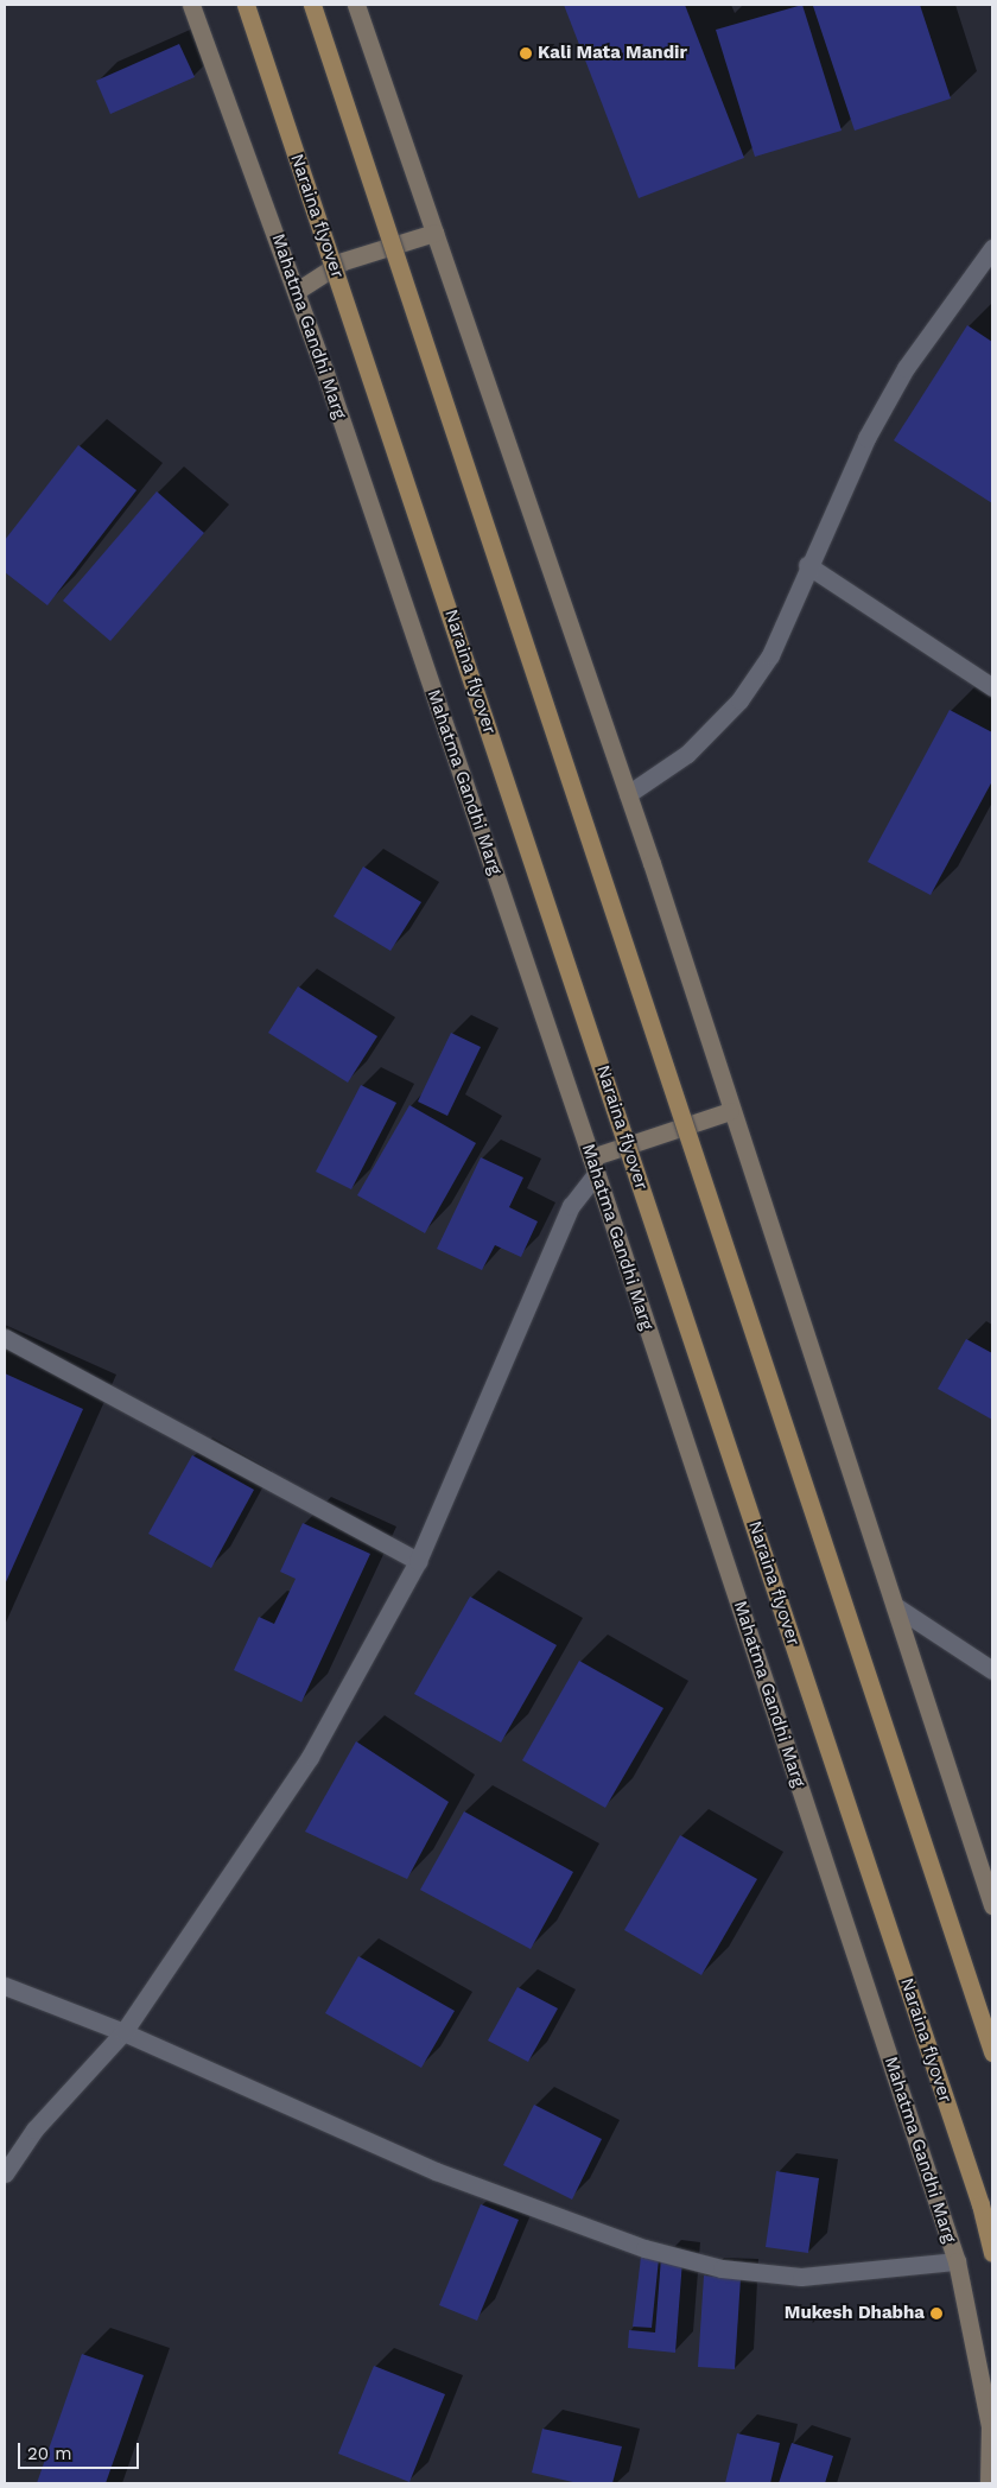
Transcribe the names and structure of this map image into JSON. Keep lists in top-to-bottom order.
{
  "streets": {
    "main road": ["Naraina flyover", "Mahatma Gandhi Marg"]
  },
  "places": ["Kali Mata Mandir", "Mukesh Dhabha"],
  "scale_bar": "20 m"
}
